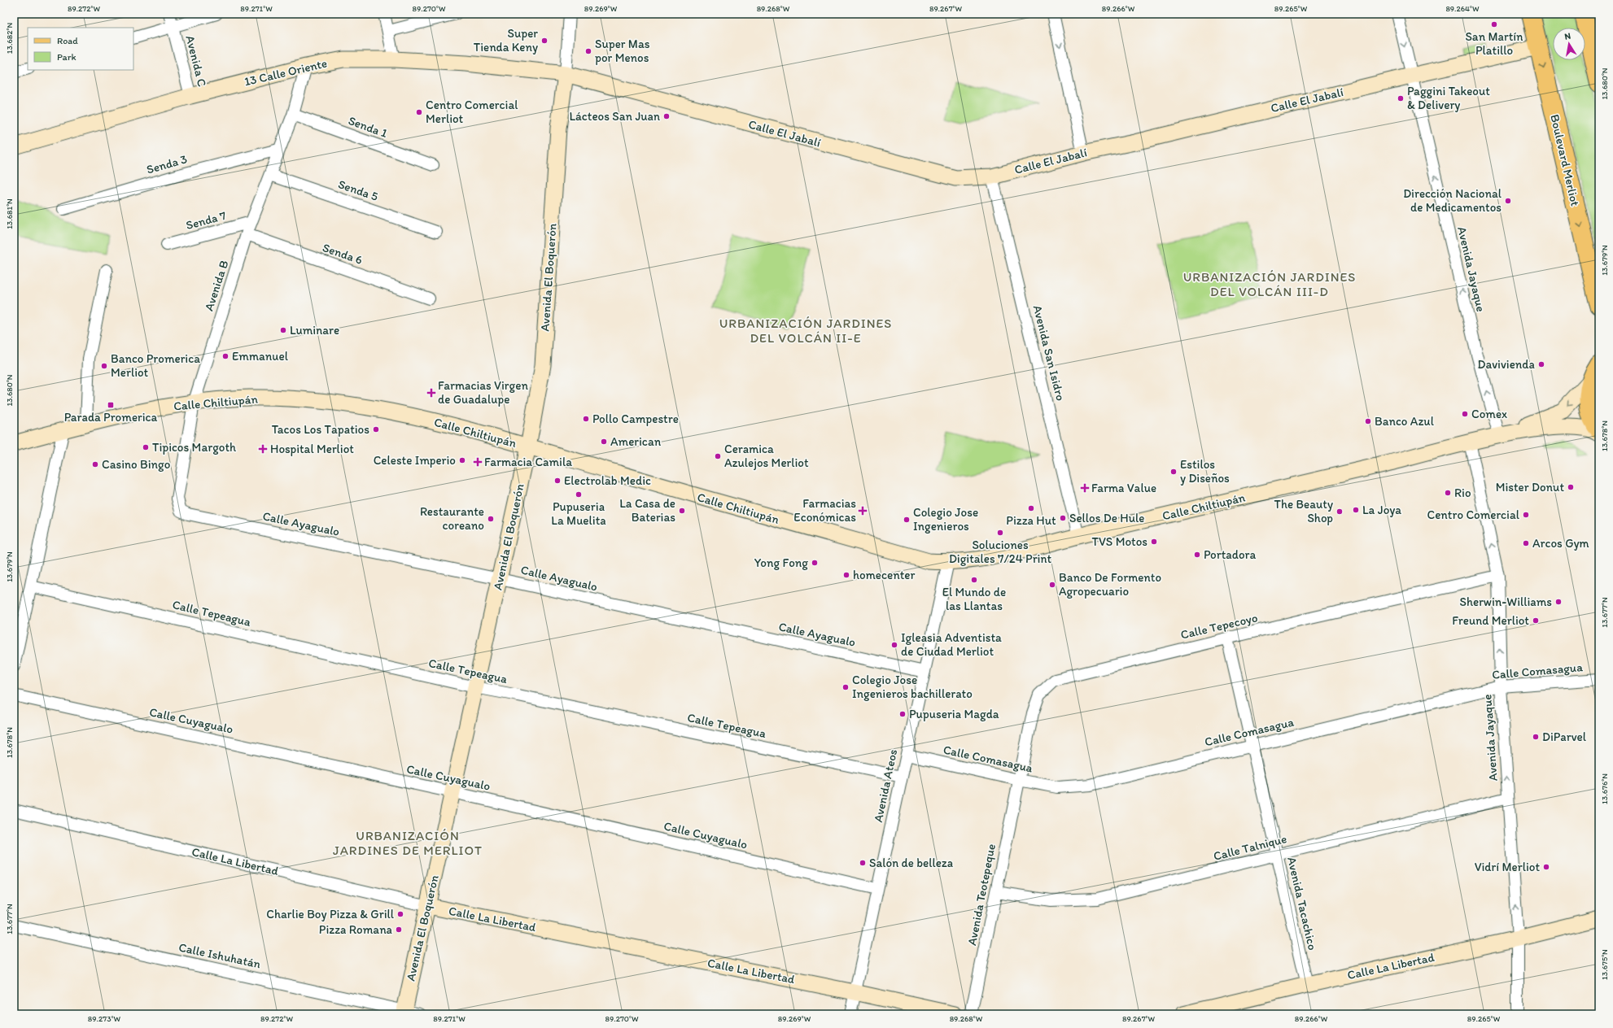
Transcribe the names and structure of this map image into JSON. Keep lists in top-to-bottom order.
{
  "streets": {
    "main road": [
      "13 Calle Oriente",
      "Calle El Jabalí",
      "Boulevard Merliot",
      "Avenida El Boquerón",
      "Calle Chiltiupán",
      "Calle La Libertad"
    ],
    "street": [
      "Avenida C",
      "Senda 1",
      "Senda 3",
      "Senda 5",
      "Senda 7",
      "Senda 6",
      "Avenida Jayaque",
      "Avenida B",
      "Avenida San Isidro",
      "Calle Ayagualo",
      "Calle Tepeagua",
      "Calle Tepecoyo",
      "Calle Comasagua",
      "Calle Cuyagualo",
      "Avenida Ateos",
      "Calle Talnique",
      "Avenida Teotepeque",
      "Avenida Tacachico",
      "Calle Ishuhatán"
    ]
  },
  "crossings": [
    ["Avenida C", "13 Calle Oriente"],
    ["13 Calle Oriente", "Calle El Jabalí"],
    ["13 Calle Oriente", "Avenida El Boquerón"],
    ["13 Calle Oriente", "Avenida B"],
    ["Calle El Jabalí", "Boulevard Merliot"],
    ["Calle El Jabalí", "Avenida Jayaque"],
    ["Calle El Jabalí", "Avenida El Boquerón"],
    ["Calle El Jabalí", "Avenida San Isidro"],
    ["Senda 1", "Avenida B"],
    ["Senda 3", "Avenida B"],
    ["Senda 5", "Avenida B"],
    ["Senda 7", "Avenida B"],
    ["Senda 6", "Avenida B"],
    ["Avenida Jayaque", "Calle Chiltiupán"],
    ["Avenida Jayaque", "Calle Tepecoyo"],
    ["Avenida Jayaque", "Calle Comasagua"],
    ["Avenida Jayaque", "Calle Talnique"],
    ["Avenida Jayaque", "Calle La Libertad"],
    ["Avenida El Boquerón", "Calle Chiltiupán"],
    ["Avenida El Boquerón", "Calle Ayagualo"],
    ["Avenida El Boquerón", "Calle Tepeagua"],
    ["Avenida El Boquerón", "Calle Cuyagualo"],
    ["Avenida El Boquerón", "Calle La Libertad"],
    ["Avenida El Boquerón", "Calle Ishuhatán"],
    ["Avenida B", "Calle Chiltiupán"],
    ["Avenida B", "Calle Ayagualo"],
    ["Avenida San Isidro", "Calle Chiltiupán"],
    ["Calle Chiltiupán", "Avenida Ateos"],
    ["Calle Ayagualo", "Avenida Ateos"],
    ["Calle Tepeagua", "Avenida Ateos"],
    ["Calle Tepecoyo", "Calle Comasagua"],
    ["Calle Tepecoyo", "Avenida Teotepeque"],
    ["Calle Tepecoyo", "Avenida Tacachico"],
    ["Calle Comasagua", "Avenida Ateos"],
    ["Calle Comasagua", "Avenida Teotepeque"],
    ["Calle Comasagua", "Avenida Tacachico"],
    ["Calle Cuyagualo", "Avenida Ateos"],
    ["Avenida Ateos", "Calle La Libertad"],
    ["Calle Talnique", "Avenida Teotepeque"],
    ["Calle Talnique", "Avenida Tacachico"],
    ["Calle La Libertad", "Avenida Tacachico"]
  ],
  "one_way": ["Boulevard Merliot", "Avenida Jayaque"],
  "districts": ["URBANIZACIÓN JARDINES DEL VOLCÁN III-D", "URBANIZACIÓN JARDINES DEL VOLCÁN II-E", "URBANIZACIÓN JARDINES DE MERLIOT"],
  "places": {
    "other": [
      "San Martín Platillo",
      "Super Tienda Keny",
      "Super Mas por Menos",
      "Paggini Takeout & Delivery",
      "Centro Comercial Merliot",
      "Lácteos San Juan",
      "Dirección Nacional de Medicamentos",
      "Luminare",
      "Emmanuel",
      "Davivienda",
      "Banco Promerica Merliot",
      "Comex",
      "Pollo Campestre",
      "Banco Azul",
      "Tacos Los Tapatios",
      "American",
      "Tipicos Margoth",
      "Ceramica Azulejos Merliot",
      "Celeste Imperio",
      "Casino Bingo",
      "Estilos y Diseños",
      "Electrolab Medic",
      "Mister Donut",
      "Rio",
      "Pupuseria La Muelita",
      "Pizza Hut",
      "La Joya",
      "La Casa de Baterias",
      "The Beauty Shop",
      "Centro Comercial",
      "Sellos De Hule",
      "Restaurante coreano",
      "Colegio Jose Ingenieros",
      "Soluciones Digitales 7/24 Print",
      "TVS Motos",
      "Arcos Gym",
      "Portadora",
      "Yong Fong",
      "homecenter",
      "El Mundo de las Llantas",
      "Banco De Formento Agropecuario",
      "Sherwin-Williams",
      "Freund Merliot",
      "Igleasia Adventista de Ciudad Merliot",
      "Colegio Jose Ingenieros bachillerato",
      "Pupuseria Magda",
      "DiParvel",
      "Salón de belleza",
      "Vidrí Merliot",
      "Charlie Boy Pizza & Grill",
      "Pizza Romana"
    ],
    "health": [
      "Farmacias Virgen de Guadalupe",
      "Hospital Merliot",
      "Farmacia Camila",
      "Farma Value",
      "Farmacias Económicas"
    ],
    "transit": ["Parada Promerica"]
  },
  "legend": ["Road", "Park"],
  "north": "top",
  "coordinates": [
    "89.272°W",
    "89.271°W",
    "89.270°W",
    "89.269°W",
    "89.268°W",
    "89.267°W",
    "89.266°W",
    "89.265°W",
    "89.264°W",
    "13.682°N",
    "13.680°N",
    "13.681°N",
    "13.679°N",
    "13.678°N",
    "13.677°N",
    "13.676°N",
    "13.675°N",
    "89.273°W"
  ]
}
